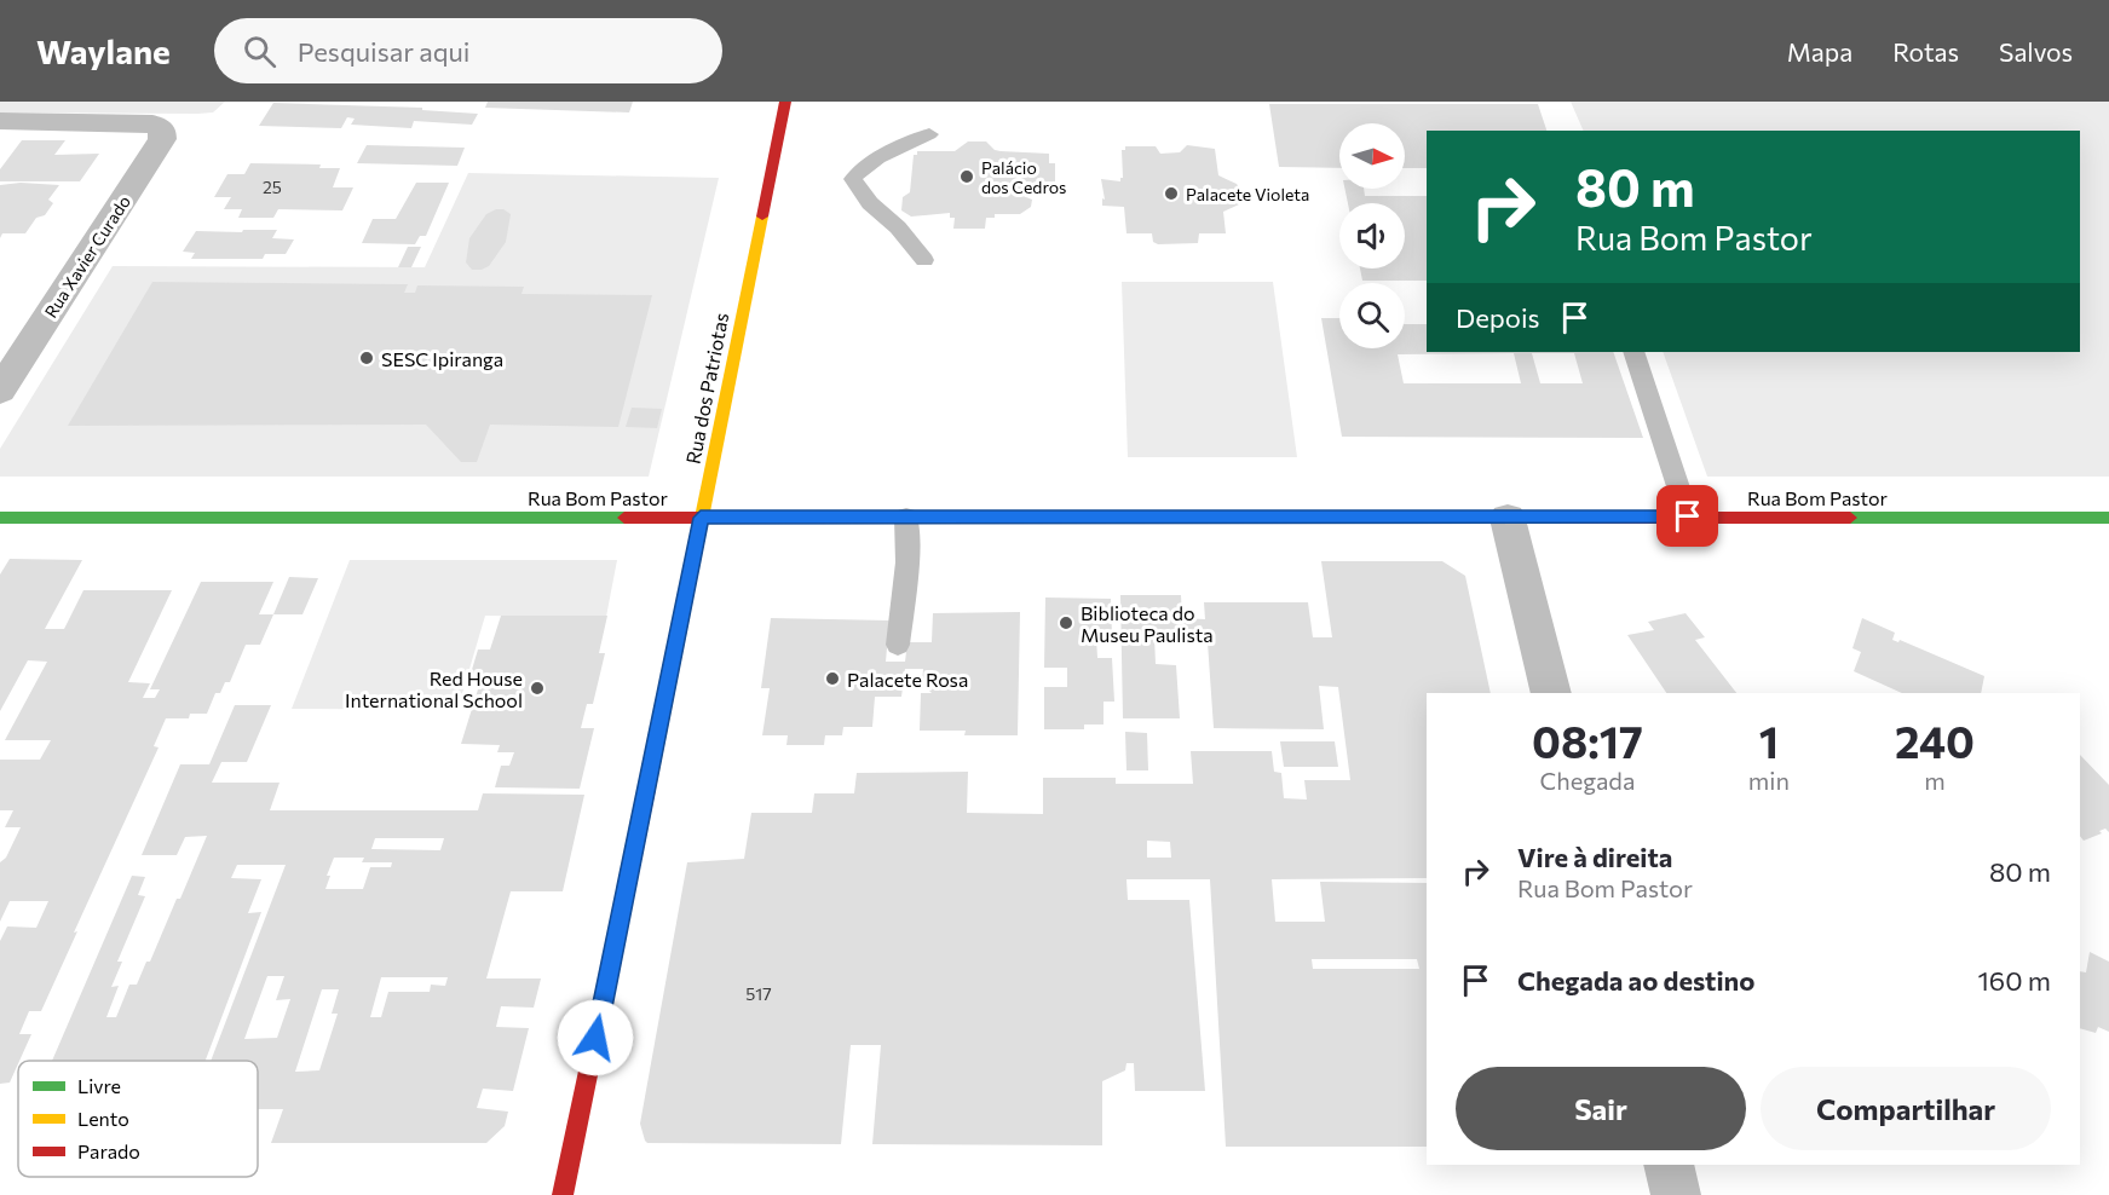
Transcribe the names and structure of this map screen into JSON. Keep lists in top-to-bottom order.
{
  "streets": {
    "main road": ["Rua dos Patriotas", "Rua Bom Pastor"],
    "street": ["Rua Xavier Curado"]
  },
  "crossings": [
    ["Rua dos Patriotas", "Rua Bom Pastor"]
  ],
  "places": [
    "Palácio dos Cedros",
    "Palacete Violeta",
    "SESC Ipiranga",
    "Biblioteca do Museu Paulista",
    "Palacete Rosa",
    "Red House International School"
  ],
  "house_numbers": ["25", "517"],
  "legend": ["Livre", "Lento", "Parado"],
  "north": "right",
  "page": {
    "header": "Waylane",
    "search": "Pesquisar aqui",
    "nav": ["Mapa", "Rotas", "Salvos"],
    "turn": ["80 m", "Rua Bom Pastor"],
    "then": "Depois",
    "eta": [
      "08:17",
      "Chegada",
      "1",
      "min",
      "240",
      "m"
    ],
    "list": [
      {
        "name": "Vire à direita",
        "note": "Rua Bom Pastor",
        "value": "80 m"
      },
      {
        "name": "Chegada ao destino",
        "value": "160 m"
      }
    ],
    "buttons": ["Sair", "Compartilhar"]
  }
}
